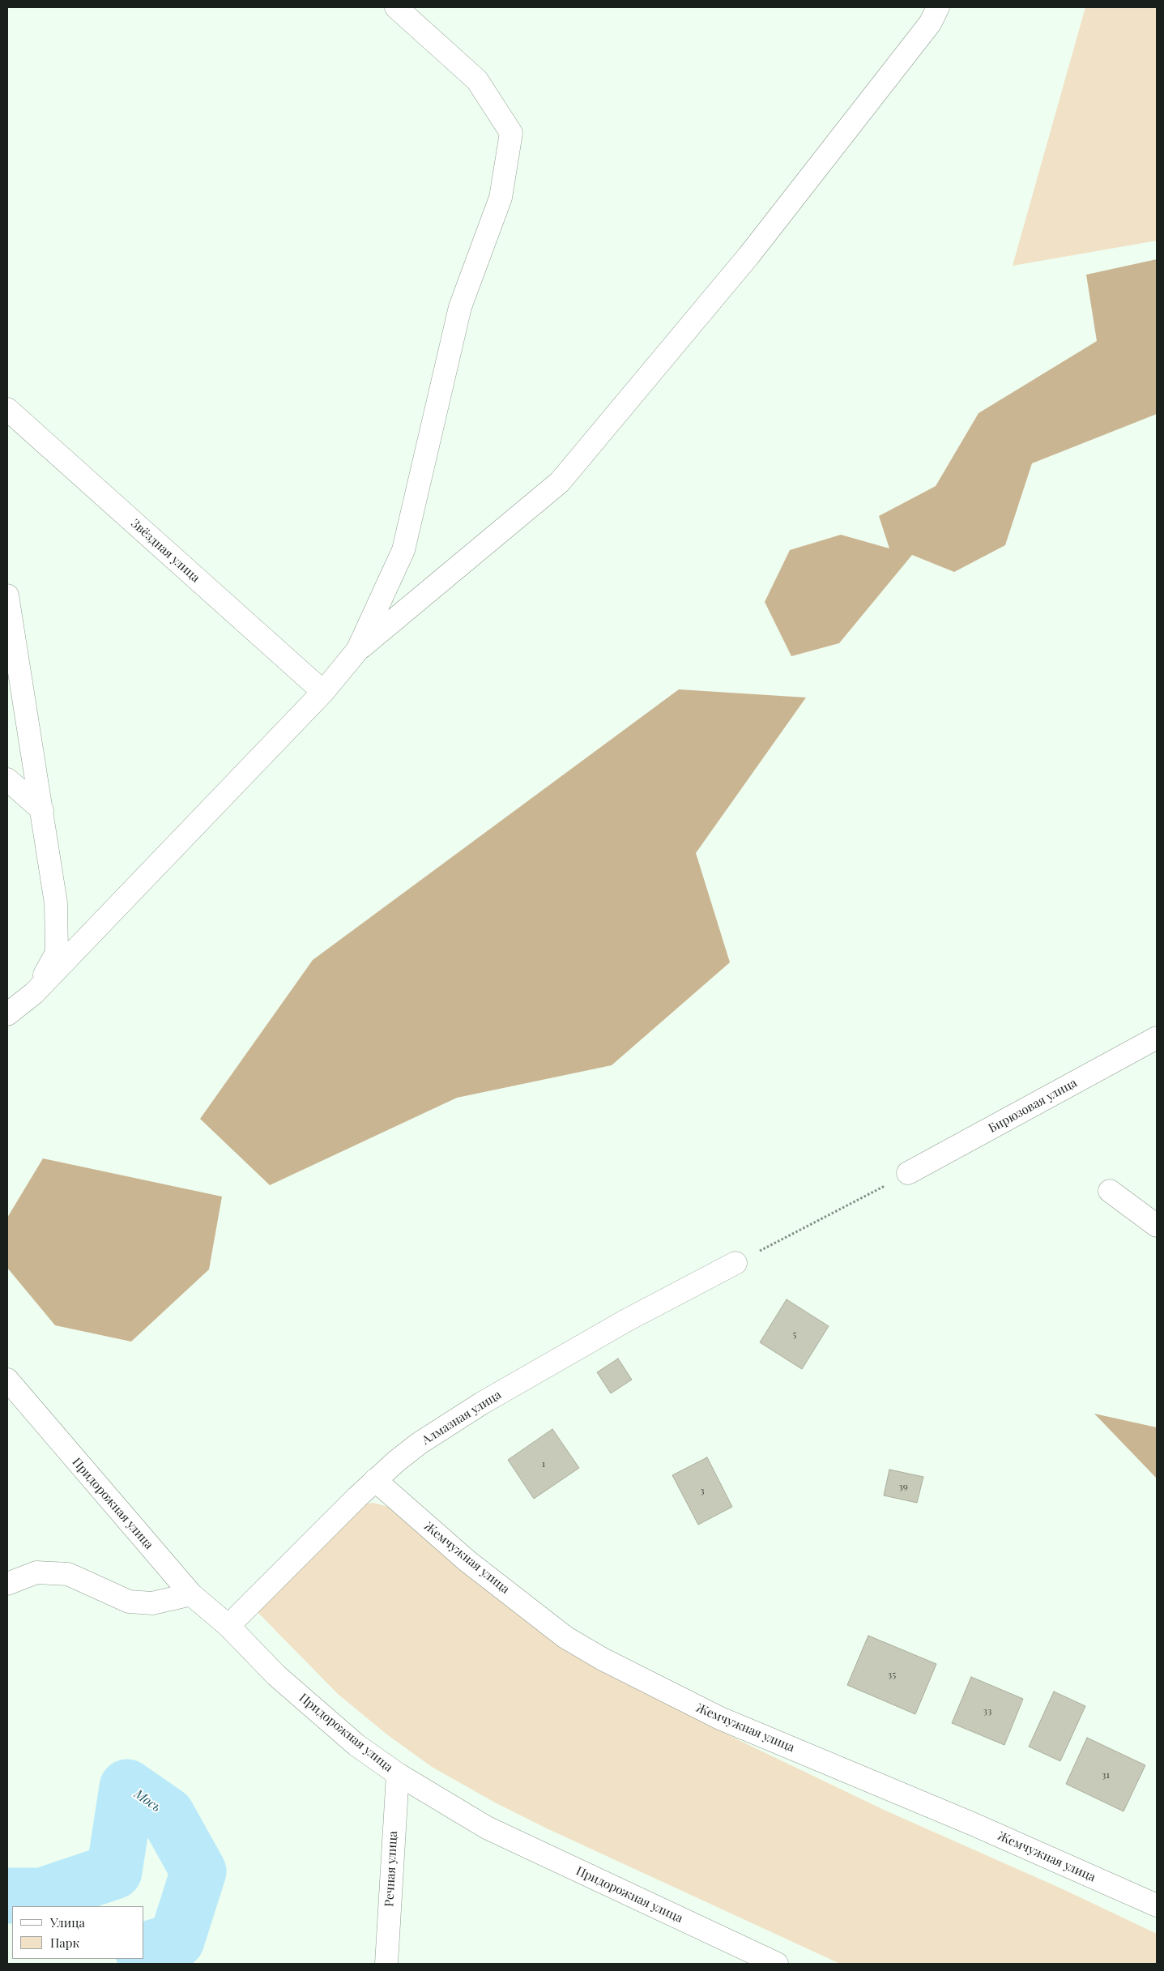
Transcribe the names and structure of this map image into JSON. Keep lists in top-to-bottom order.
{
  "streets": {
    "street": [
      "Звёздная улица",
      "Бирюзовая улица",
      "Алмазная улица",
      "Придорожная улица",
      "Жемчужная улица",
      "Речная улица"
    ]
  },
  "crossings": [
    ["Алмазная улица", "Придорожная улица"],
    ["Алмазная улица", "Жемчужная улица"],
    ["Придорожная улица", "Речная улица"]
  ],
  "water": ["Мось"],
  "house_numbers": [
    "5",
    "1",
    "39",
    "3",
    "35",
    "33",
    "31"
  ],
  "legend": ["Улица", "Парк"]
}
